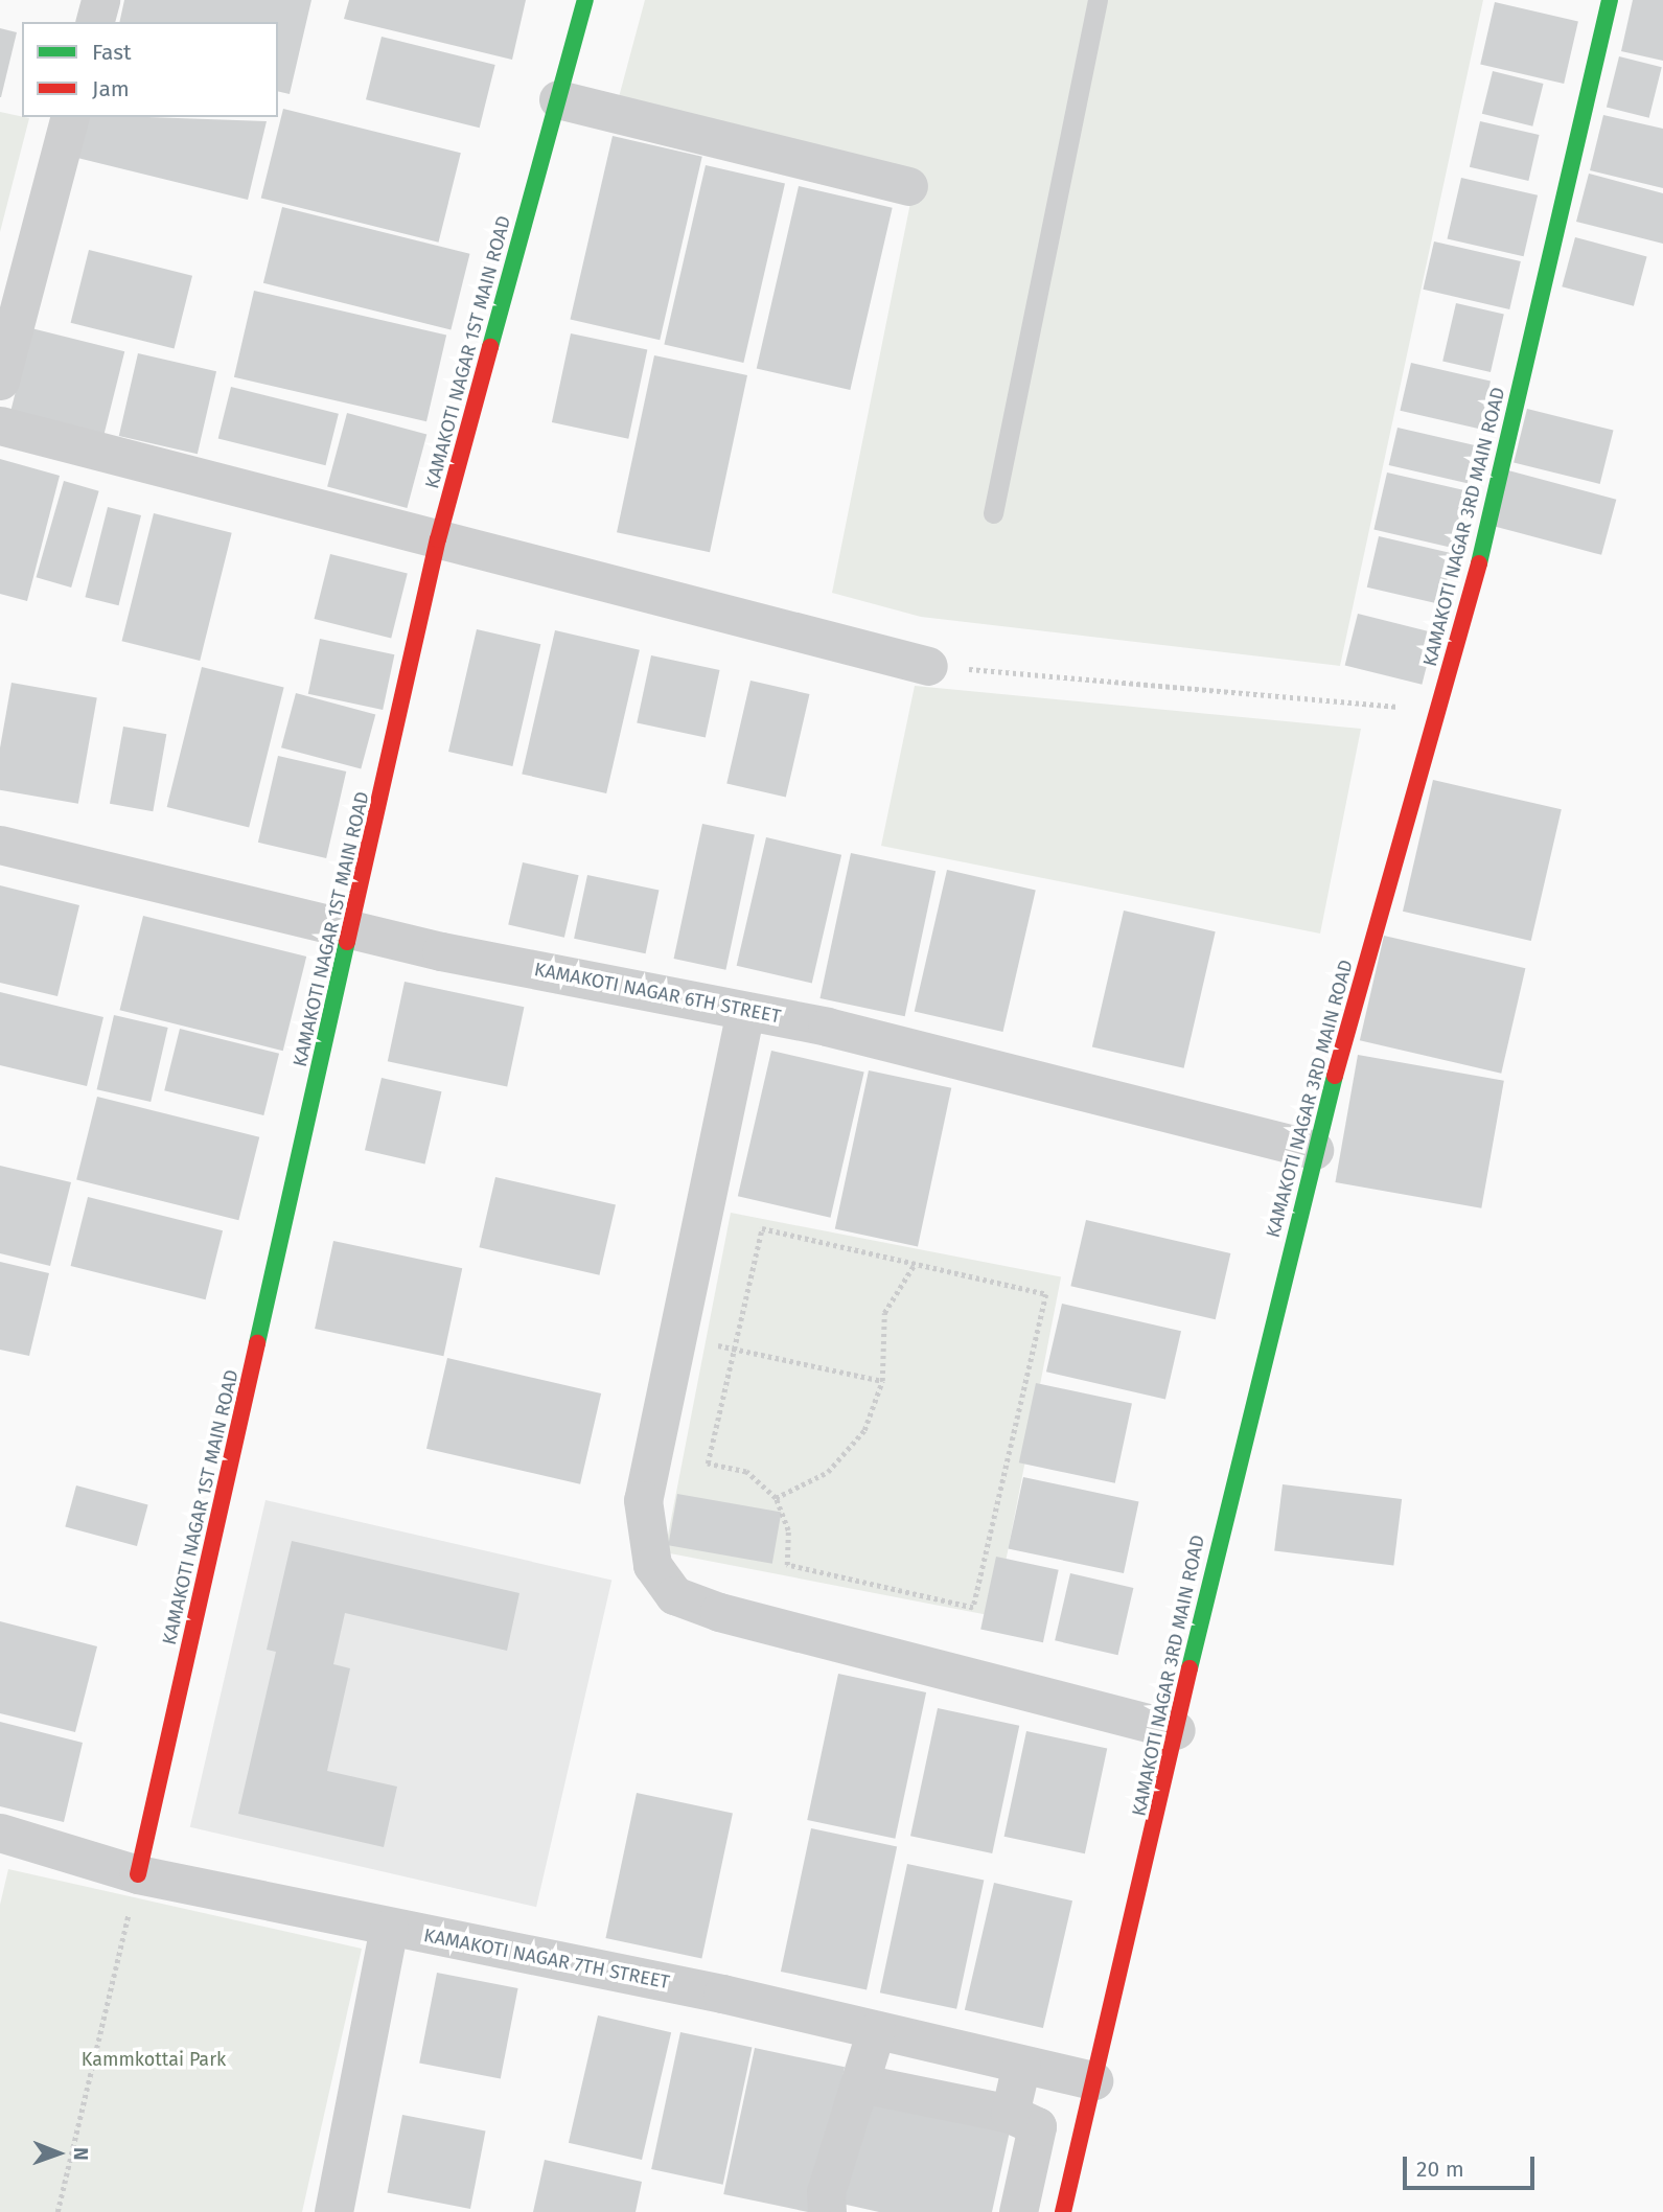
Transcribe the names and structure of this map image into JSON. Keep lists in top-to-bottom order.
{
  "streets": {
    "street": [
      "KAMAKOTI NAGAR 1ST MAIN ROAD",
      "KAMAKOTI NAGAR 3RD MAIN ROAD",
      "KAMAKOTI NAGAR 6TH STREET",
      "KAMAKOTI NAGAR 7TH STREET"
    ]
  },
  "crossings": [
    ["KAMAKOTI NAGAR 1ST MAIN ROAD", "KAMAKOTI NAGAR 6TH STREET"],
    ["KAMAKOTI NAGAR 1ST MAIN ROAD", "KAMAKOTI NAGAR 7TH STREET"],
    ["KAMAKOTI NAGAR 3RD MAIN ROAD", "KAMAKOTI NAGAR 6TH STREET"],
    ["KAMAKOTI NAGAR 3RD MAIN ROAD", "KAMAKOTI NAGAR 7TH STREET"]
  ],
  "parks": ["Kammkottai Park"],
  "legend": ["Fast", "Jam"],
  "scale_bar": "20 m",
  "north": "right"
}
